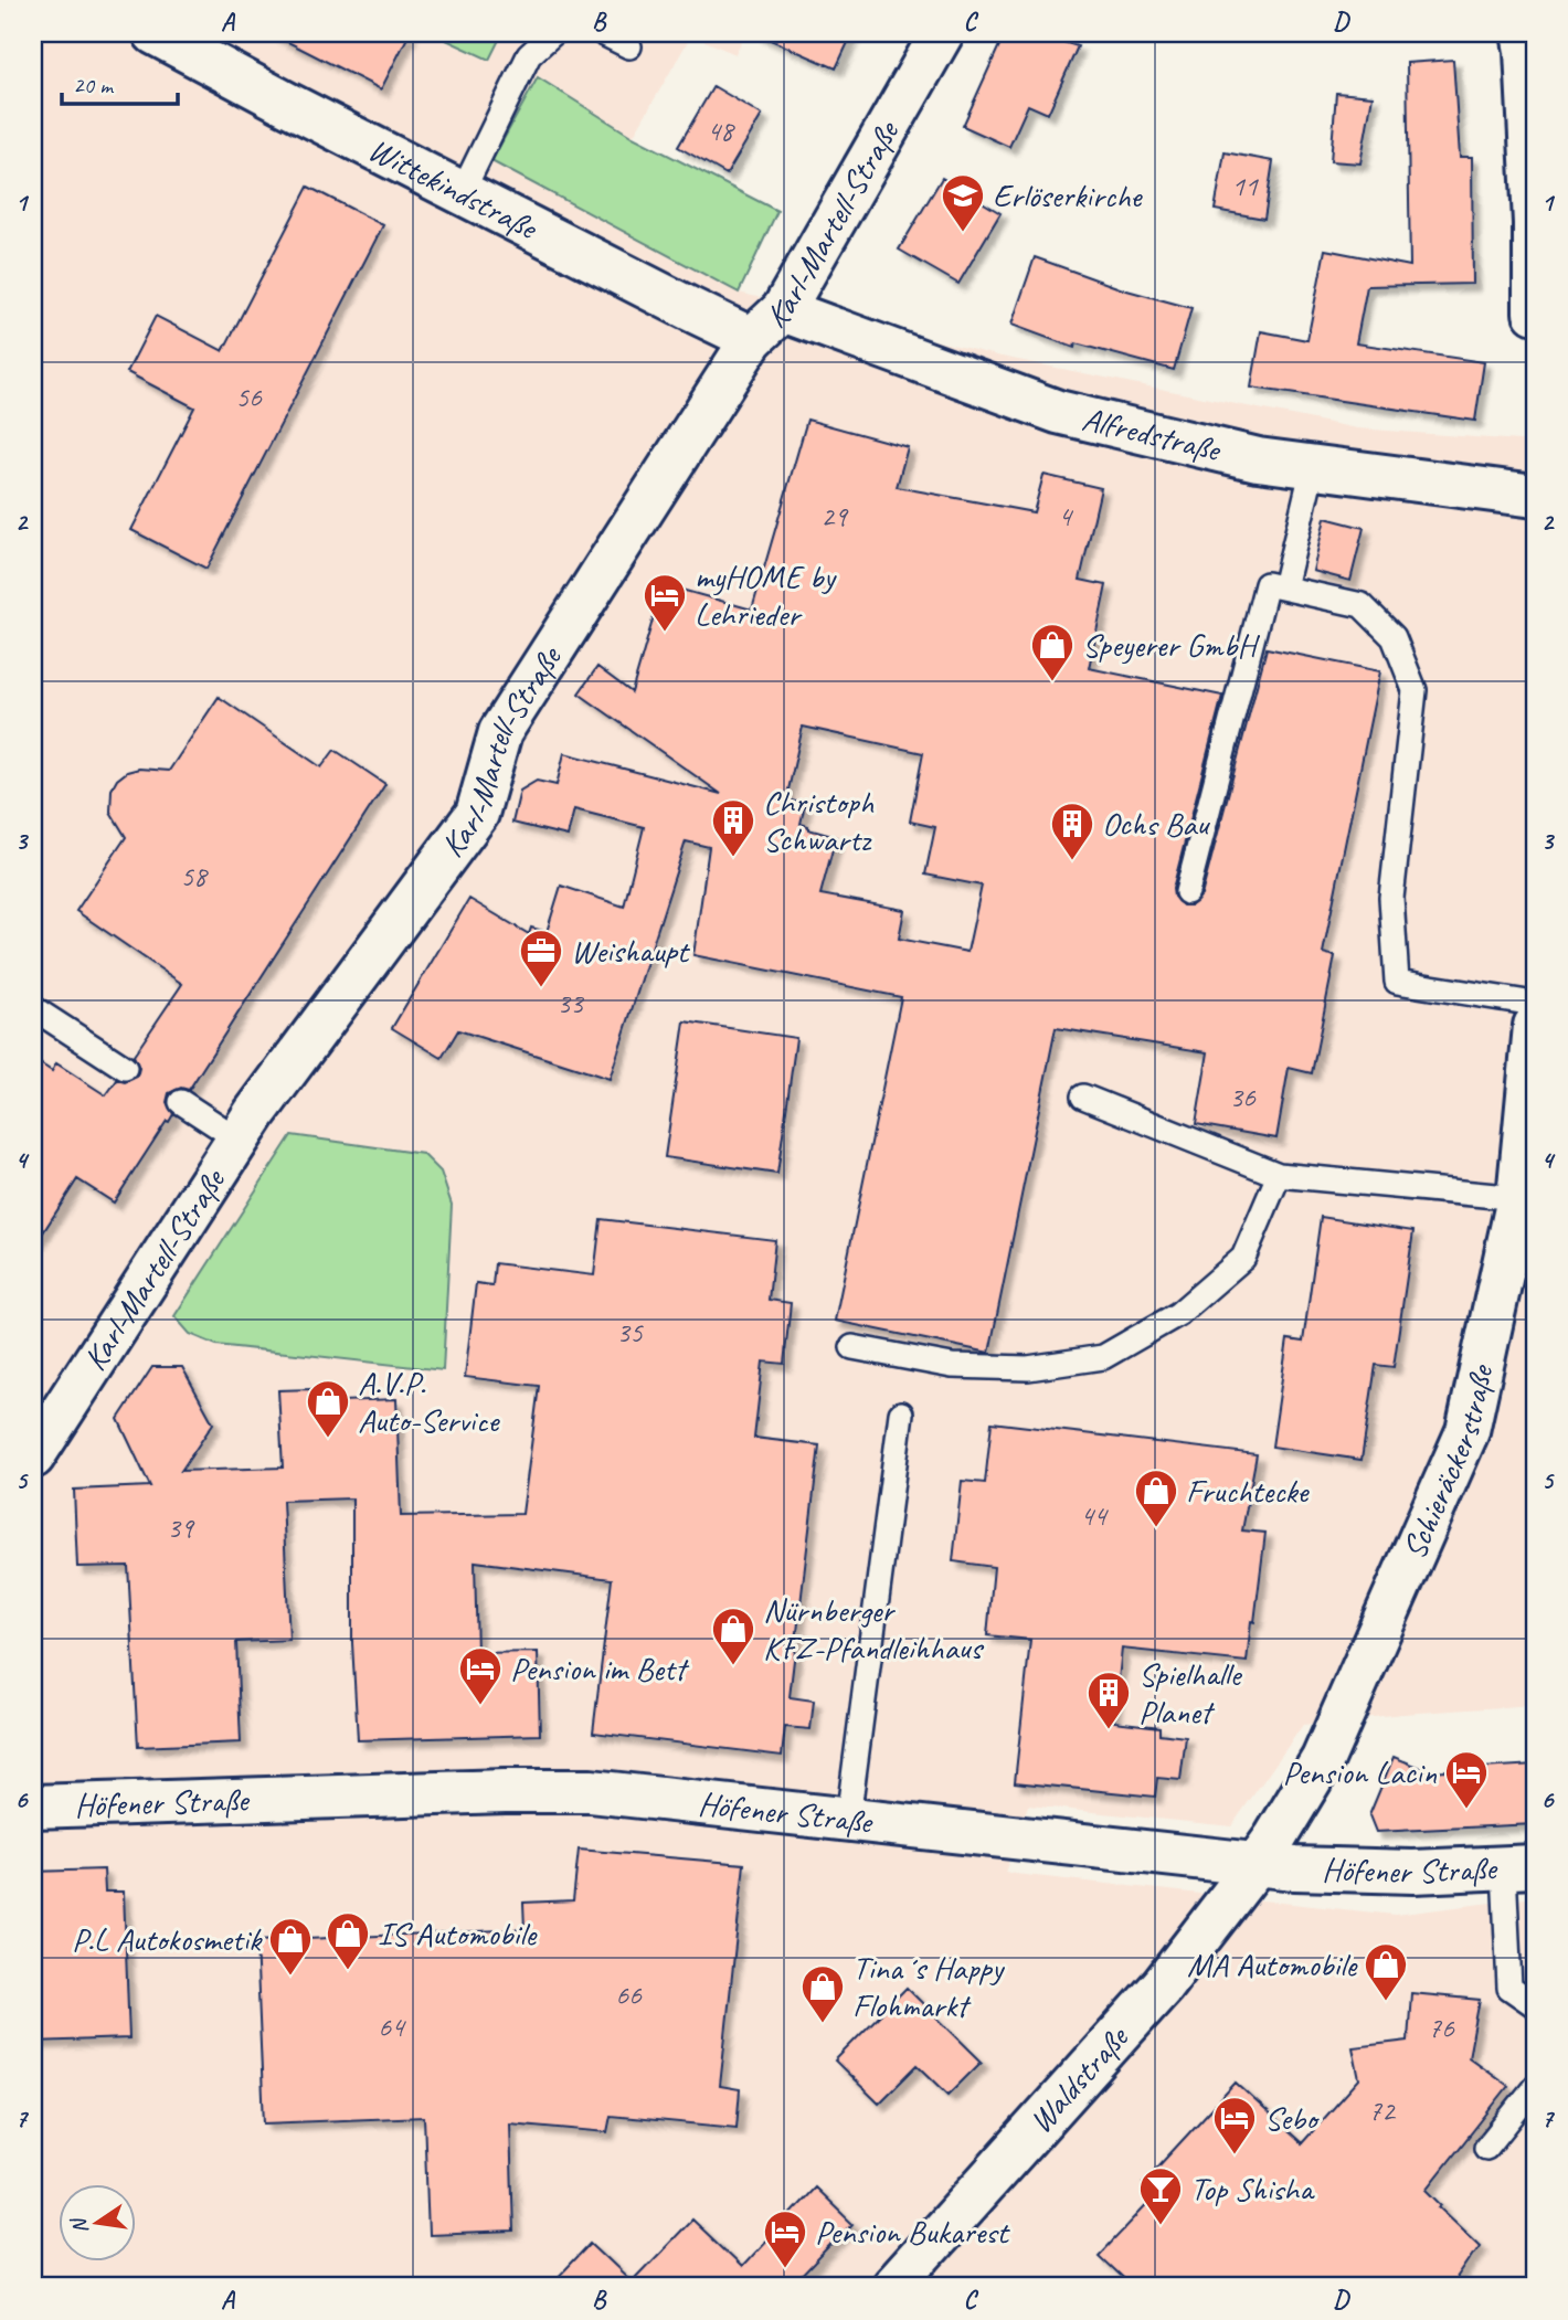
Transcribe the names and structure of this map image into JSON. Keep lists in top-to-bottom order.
{
  "streets": {
    "street": [
      "Wittekindstraße",
      "Karl-Martell-Straße",
      "Alfredstraße",
      "Schieräckerstraße",
      "Höfener Straße",
      "Waldstraße"
    ]
  },
  "crossings": [
    ["Wittekindstraße", "Karl-Martell-Straße"],
    ["Karl-Martell-Straße", "Alfredstraße"],
    ["Schieräckerstraße", "Höfener Straße"],
    ["Schieräckerstraße", "Waldstraße"],
    ["Höfener Straße", "Waldstraße"]
  ],
  "places": {
    "school or university": ["Erlöserkirche"],
    "hotel": [
      "myHOME by Lehrieder",
      "Pension im Bett",
      "Pension Lacin",
      "Sebo",
      "Pension Bukarest"
    ],
    "shop": [
      "Speyerer GmbH",
      "A.V.P. Auto-Service",
      "Fruchtecke",
      "Nürnberger KFZ-Pfandleihhaus",
      "IS Automobile",
      "P.L Autokosmetik",
      "MA Automobile",
      "Tina´s Happy Flohmarkt"
    ],
    "building": ["Christoph Schwartz", "Ochs Bau", "Spielhalle Planet"],
    "office": ["Weishaupt"],
    "bar": ["Top Shisha"]
  },
  "house_numbers": [
    "48",
    "11",
    "56",
    "29",
    "4",
    "58",
    "33",
    "36",
    "35",
    "44",
    "39",
    "66",
    "64",
    "76",
    "72"
  ],
  "scale_bar": "20 m",
  "north": "left",
  "grid": {
    "columns": [
      "A",
      "B",
      "C",
      "D"
    ],
    "rows": [
      "1",
      "2",
      "3",
      "4",
      "5",
      "6",
      "7"
    ]
  }
}
